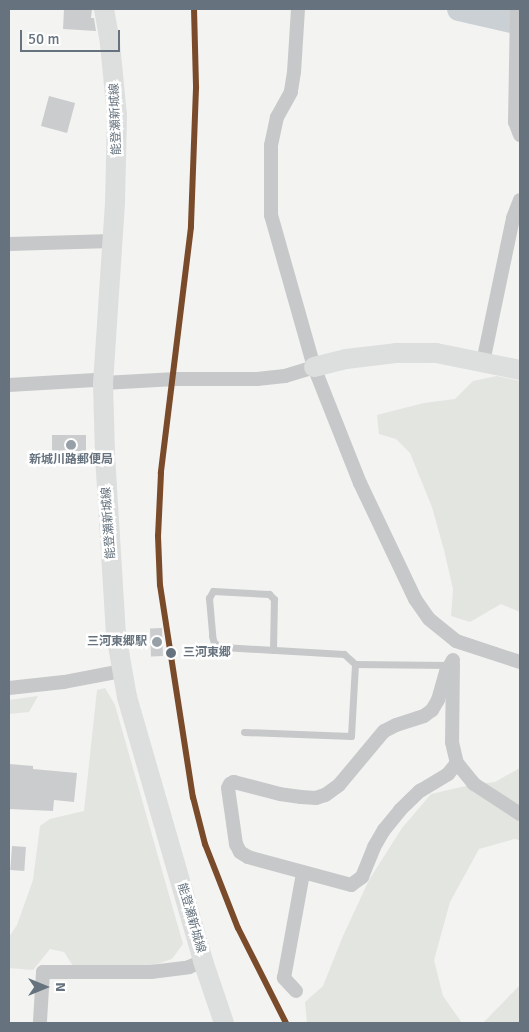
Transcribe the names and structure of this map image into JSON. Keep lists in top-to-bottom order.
{
  "streets": {
    "main road": ["能登瀬新城線"]
  },
  "places": ["新城川路郵便局", "三河東郷駅", "三河東郷"],
  "scale_bar": "50 m",
  "north": "right"
}
